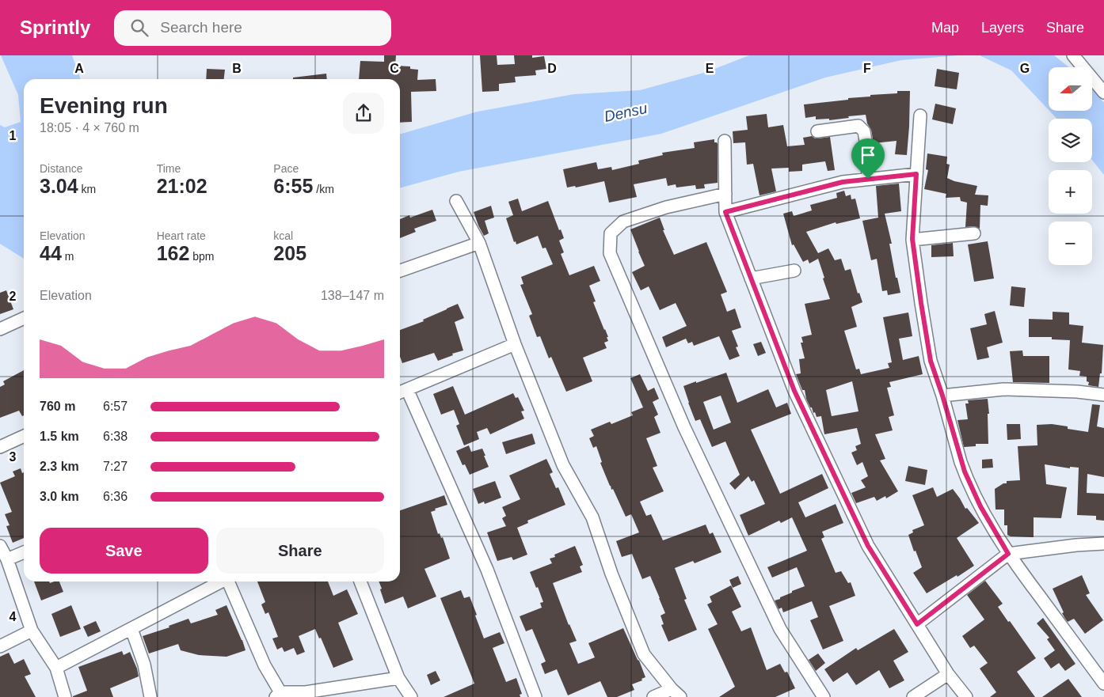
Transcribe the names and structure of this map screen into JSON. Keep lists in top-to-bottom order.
{
  "water": ["Densu"],
  "north": "left",
  "page": {
    "header": "Sprintly",
    "search": "Search here",
    "nav": ["Map", "Layers", "Share"],
    "map_buttons": ["+", "−"],
    "heading": ["Evening run", "18:05 · 4 × 760 m"],
    "stats": [
      ["Distance", "3.04 km"],
      ["Time", "21:02"],
      ["Pace", "6:55 /km"],
      ["Elevation", "44 m"],
      ["Heart rate", "162 bpm"],
      ["kcal", "205"]
    ],
    "chart": ["Elevation", "138–147 m"],
    "list": [
      {
        "name": "760 m",
        "note": "6:57"
      },
      {
        "name": "1.5 km",
        "note": "6:38"
      },
      {
        "name": "2.3 km",
        "note": "7:27"
      },
      {
        "name": "3.0 km",
        "note": "6:36"
      }
    ],
    "buttons": ["Save", "Share"]
  },
  "grid": {
    "columns": [
      "A",
      "B",
      "C",
      "D",
      "E",
      "F",
      "G"
    ],
    "rows": [
      "1",
      "2",
      "3",
      "4"
    ]
  }
}
